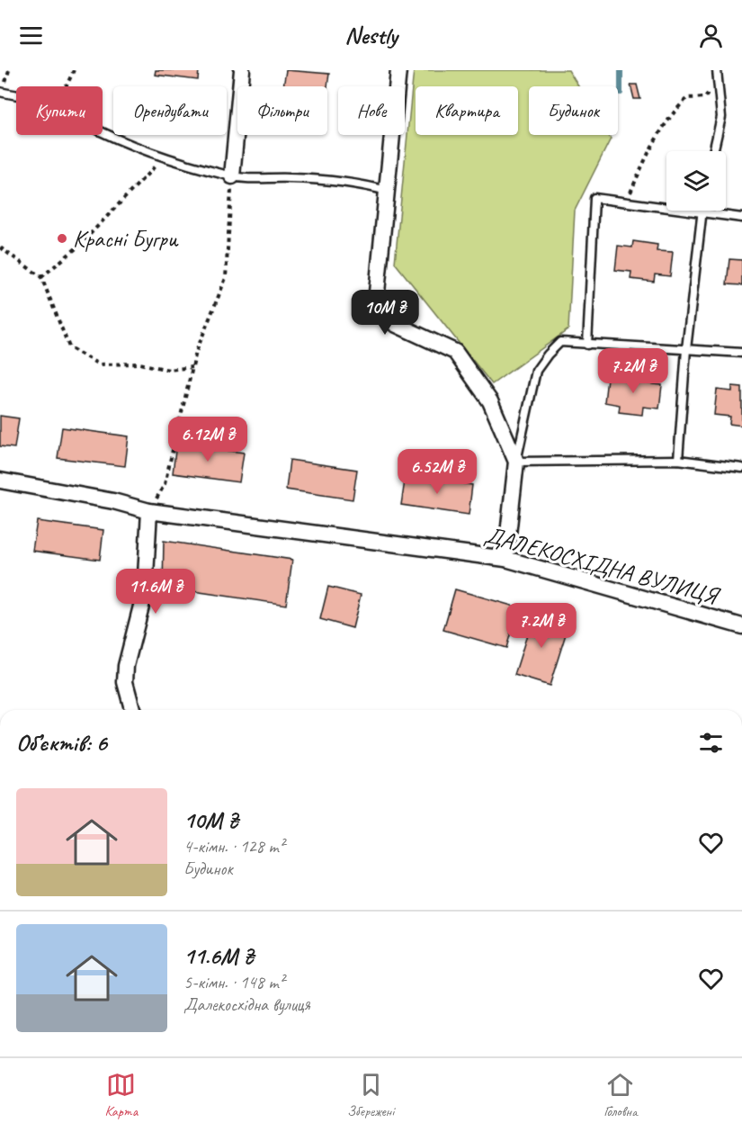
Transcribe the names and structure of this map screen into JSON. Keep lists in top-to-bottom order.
{
  "streets": {
    "street": ["ДАЛЕКОСХІДНА ВУЛИЦЯ"]
  },
  "places": ["Красні Бугри"],
  "page": {
    "header": "Nestly",
    "chip": [
      "Купити",
      "Орендувати",
      "Фільтри",
      "Нове",
      "Квартира",
      "Будинок"
    ],
    "price": [
      "10M ₴",
      "7.2M ₴",
      "6.12M ₴",
      "6.52M ₴",
      "11.6M ₴",
      "7.2M ₴"
    ],
    "heading": "Об’єктів: 6",
    "list": [
      {
        "name": "10M ₴",
        "note": "4-кімн. · 128 m² · Будинок"
      },
      {
        "name": "11.6M ₴",
        "note": "5-кімн. · 148 m² · Далекосхідна вулиця"
      }
    ],
    "tabs": ["Карта", "Збережені", "Головна"]
  }
}
